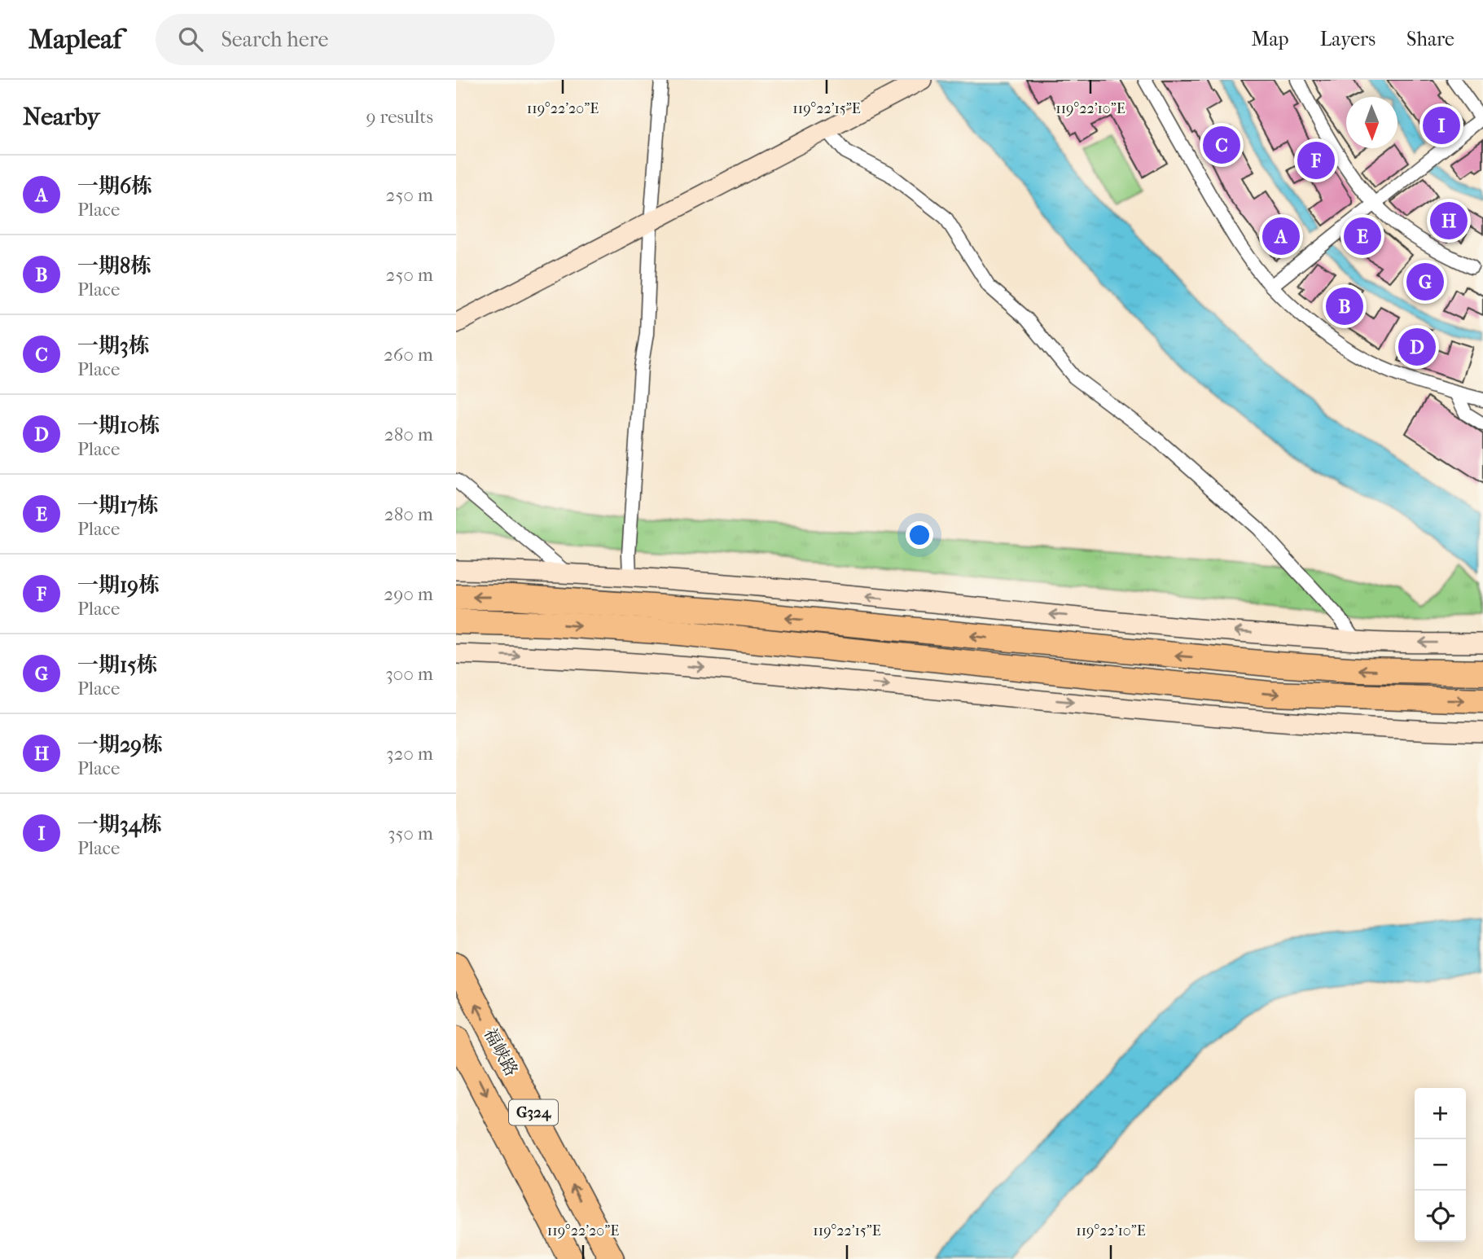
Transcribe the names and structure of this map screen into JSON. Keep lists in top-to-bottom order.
{
  "streets": {
    "highway": ["福峡路", "G324"]
  },
  "north": "bottom",
  "page": {
    "header": "Mapleaf",
    "search": "Search here",
    "nav": ["Map", "Layers", "Share"],
    "heading": ["Nearby", "9 results"],
    "pins": [
      "I",
      "C",
      "F",
      "H",
      "A",
      "E",
      "G",
      "B",
      "D"
    ],
    "list": [
      {
        "mark": "A",
        "name": "一期6栋",
        "note": "Place",
        "value": "250 m"
      },
      {
        "mark": "B",
        "name": "一期8栋",
        "note": "Place",
        "value": "250 m"
      },
      {
        "mark": "C",
        "name": "一期3栋",
        "note": "Place",
        "value": "260 m"
      },
      {
        "mark": "D",
        "name": "一期10栋",
        "note": "Place",
        "value": "280 m"
      },
      {
        "mark": "E",
        "name": "一期17栋",
        "note": "Place",
        "value": "280 m"
      },
      {
        "mark": "F",
        "name": "一期19栋",
        "note": "Place",
        "value": "290 m"
      },
      {
        "mark": "G",
        "name": "一期15栋",
        "note": "Place",
        "value": "300 m"
      },
      {
        "mark": "H",
        "name": "一期29栋",
        "note": "Place",
        "value": "320 m"
      },
      {
        "mark": "I",
        "name": "一期34栋",
        "note": "Place",
        "value": "350 m"
      }
    ],
    "map_buttons": ["+", "−"]
  },
  "coordinates": ["119°22'20\"E", "119°22'15\"E", "119°22'10\"E"]
}
